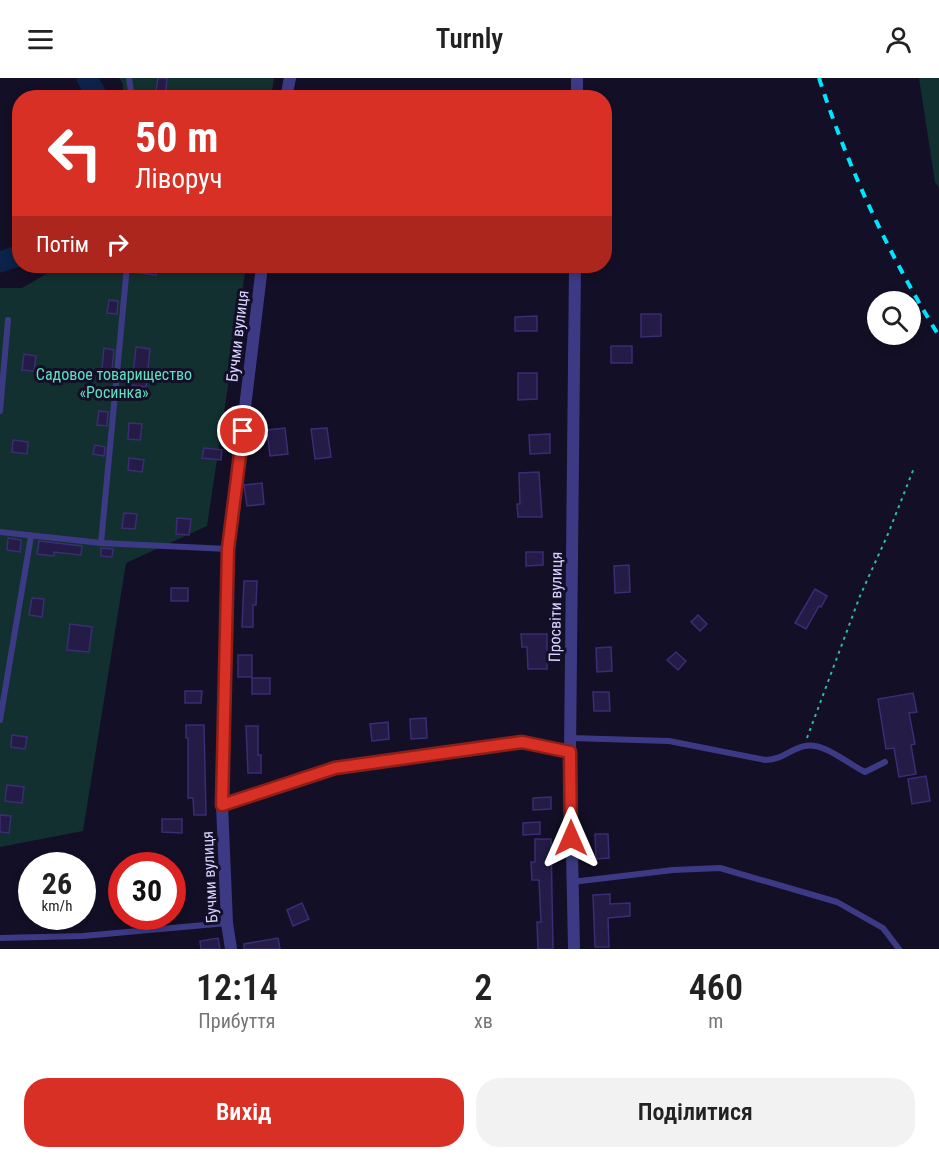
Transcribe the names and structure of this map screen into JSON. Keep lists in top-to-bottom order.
{
  "streets": {
    "street": ["Бучми вулиця", "Просвіти вулиця"]
  },
  "parks": ["Садовое товарищество «Росинка»"],
  "page": {
    "header": "Turnly",
    "turn": ["50 m", "Ліворуч"],
    "then": "Потім",
    "speed": "26 km/h",
    "limit": "30",
    "eta": [
      "12:14",
      "Прибуття",
      "2",
      "хв",
      "460",
      "m"
    ],
    "buttons": ["Вихід", "Поділитися"]
  }
}
